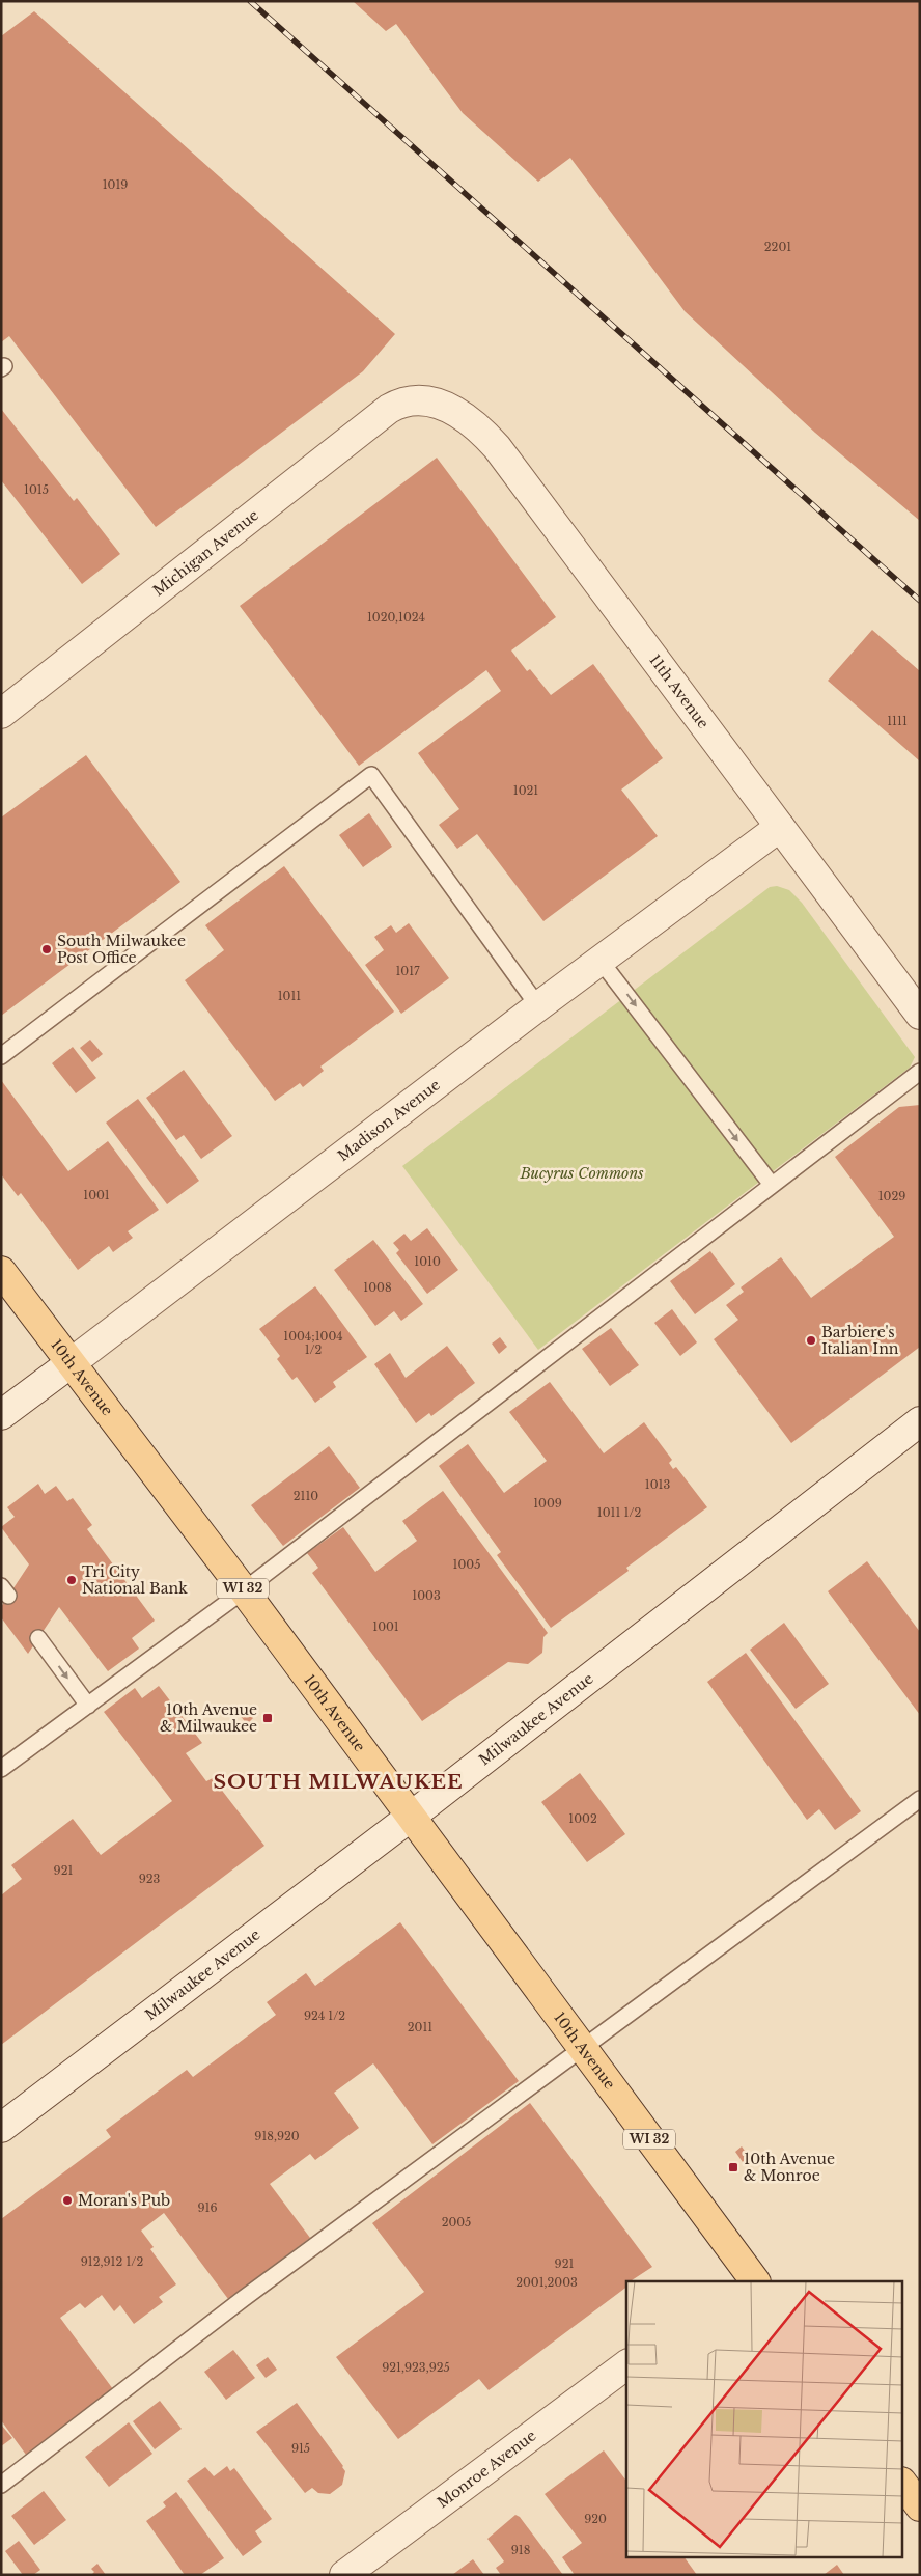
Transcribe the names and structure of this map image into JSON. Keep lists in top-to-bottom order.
{
  "streets": {
    "main road": ["10th Avenue", "WI 32"],
    "street": [
      "Michigan Avenue",
      "11th Avenue",
      "Madison Avenue",
      "Milwaukee Avenue",
      "Monroe Avenue"
    ]
  },
  "crossings": [
    ["Michigan Avenue", "11th Avenue"],
    ["11th Avenue", "Madison Avenue"],
    ["Madison Avenue", "10th Avenue"],
    ["10th Avenue", "Milwaukee Avenue"]
  ],
  "districts": ["SOUTH MILWAUKEE"],
  "parks": ["Bucyrus Commons"],
  "places": {
    "other": [
      "South Milwaukee Post Office",
      "Barbiere's Italian Inn",
      "Tri City National Bank",
      "Moran's Pub"
    ],
    "transit": ["10th Avenue & Milwaukee", "10th Avenue & Monroe"]
  },
  "house_numbers": [
    "1019",
    "2201",
    "1015",
    "1020,1024",
    "1111",
    "1021",
    "1017",
    "1011",
    "1001",
    "1029",
    "1010",
    "1008",
    "1004;1004 1/2",
    "1013",
    "2110",
    "1009",
    "1011 1/2",
    "1005",
    "1003",
    "1001",
    "1002",
    "921",
    "923",
    "924 1/2",
    "2011",
    "918,920",
    "916",
    "2005",
    "912,912 1/2",
    "921",
    "2001,2003",
    "921,923,925",
    "915",
    "920",
    "918"
  ]
}
